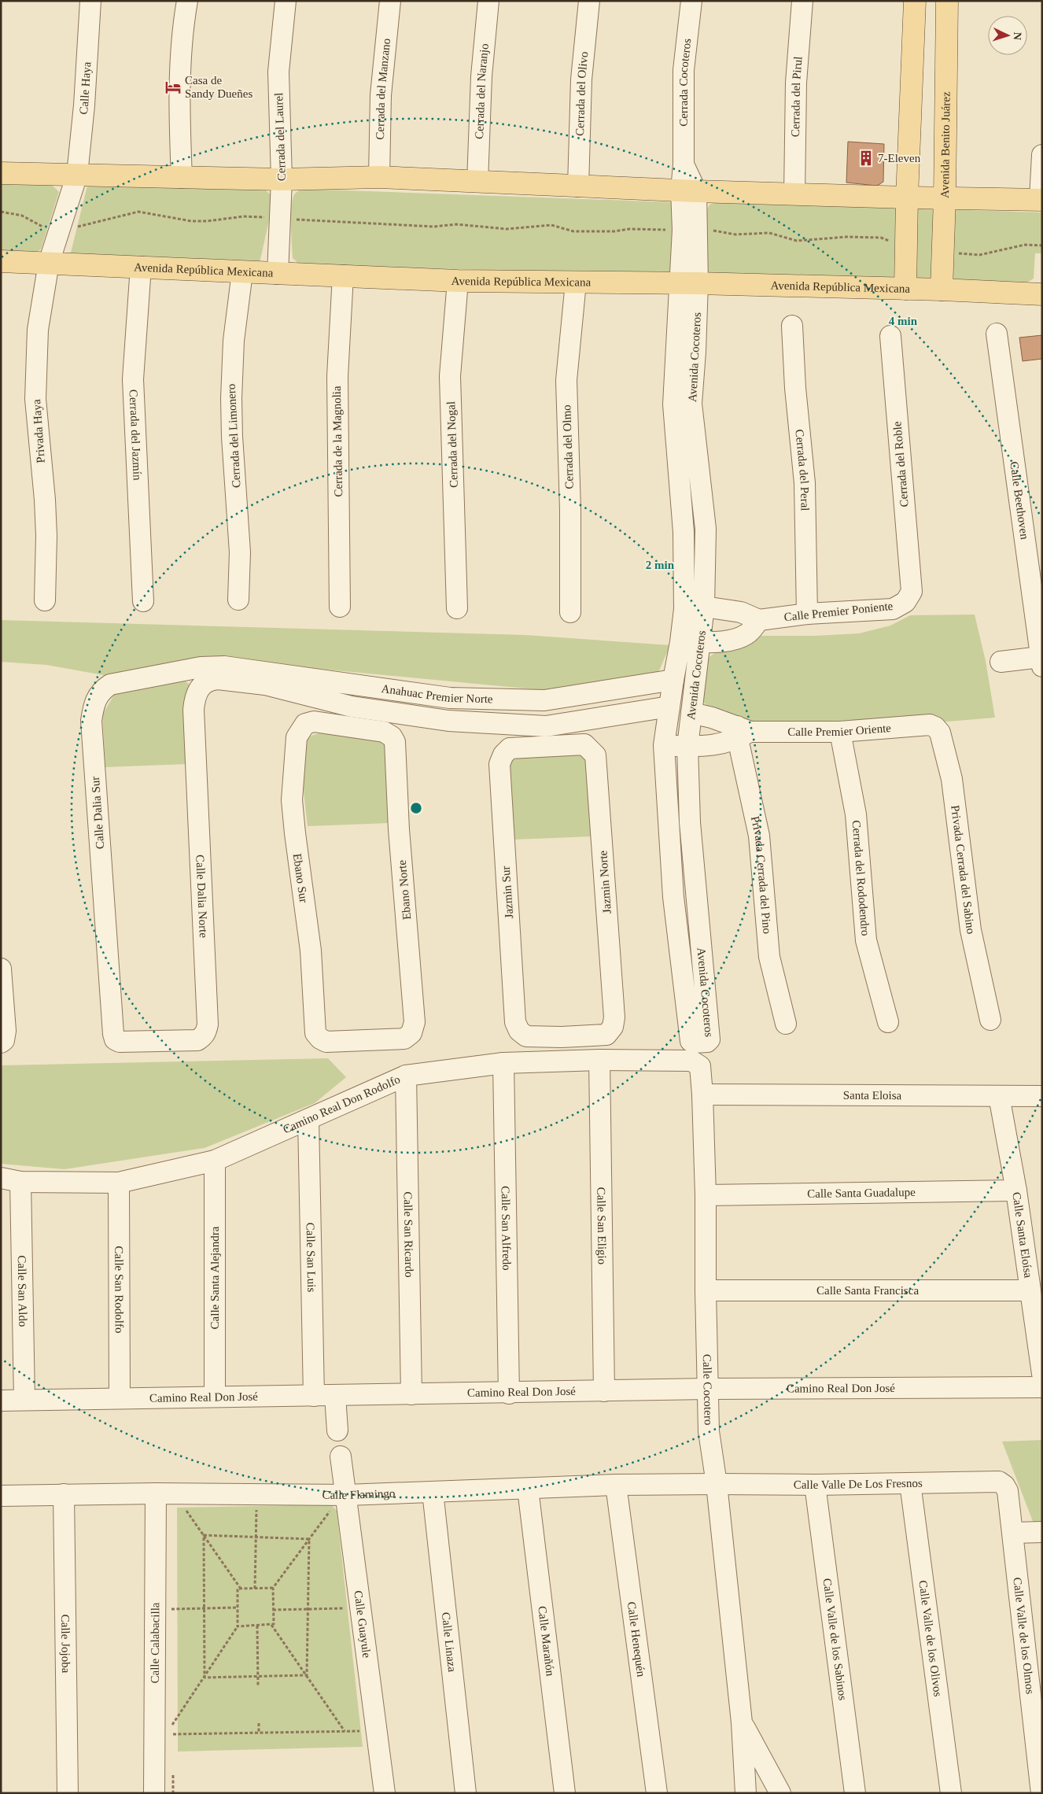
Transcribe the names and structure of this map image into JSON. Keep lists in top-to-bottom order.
{
  "streets": {
    "main road": ["Avenida Benito Juárez", "Avenida República Mexicana"],
    "street": [
      "Cerrada Cocoteros",
      "Calle Haya",
      "Cerrada del Manzano",
      "Cerrada del Naranjo",
      "Cerrada del Olivo",
      "Cerrada del Pirul",
      "Cerrada del Laurel",
      "Avenida Cocoteros",
      "Privada Haya",
      "Cerrada del Jazmín",
      "Cerrada del Limonero",
      "Cerrada de la Magnolia",
      "Cerrada del Nogal",
      "Cerrada del Olmo",
      "Cerrada del Roble",
      "Cerrada del Peral",
      "Calle Beethoven",
      "Calle Premier Poniente",
      "Anahuac Premier Norte",
      "Calle Premier Oriente",
      "Calle Dalia Sur",
      "Privada Cerrada del Sabino",
      "Privada Cerrada del Pino",
      "Cerrada del Rododendro",
      "Ebano Sur",
      "Jazmin Norte",
      "Ebano Norte",
      "Jazmin Sur",
      "Calle Dalia Norte",
      "Santa Eloisa",
      "Camino Real Don Rodolfo",
      "Calle Santa Guadalupe",
      "Calle San Eligio",
      "Calle San Alfredo",
      "Calle Santa Eloísa",
      "Calle San Ricardo",
      "Calle San Luis",
      "Calle Santa Alejandra",
      "Calle San Aldo",
      "Calle San Rodolfo",
      "Calle Santa Francisca",
      "Camino Real Don José",
      "Calle Cocotero",
      "Calle Valle De Los Fresnos",
      "Calle Flamingo",
      "Calle Guayule",
      "Calle Valle de los Olmos",
      "Calle Valle de los Olivos",
      "Calle Henequén",
      "Calle Valle de los Sabinos",
      "Calle Marañón",
      "Calle Calabacilla",
      "Calle Linaza",
      "Calle Jojoba"
    ]
  },
  "crossings": [
    ["Calle Haya", "Privada Haya"],
    ["Cerrada del Laurel", "Avenida República Mexicana"],
    ["Avenida Benito Juárez", "Avenida República Mexicana"],
    ["Avenida República Mexicana", "Avenida Cocoteros"],
    ["Avenida República Mexicana", "Privada Haya"],
    ["Avenida República Mexicana", "Cerrada del Jazmín"],
    ["Avenida República Mexicana", "Cerrada del Limonero"],
    ["Avenida República Mexicana", "Cerrada de la Magnolia"],
    ["Avenida República Mexicana", "Cerrada del Nogal"],
    ["Avenida República Mexicana", "Cerrada del Olmo"],
    ["Avenida Cocoteros", "Anahuac Premier Norte"],
    ["Avenida Cocoteros", "Calle Premier Oriente"],
    ["Cerrada del Roble", "Calle Premier Poniente"],
    ["Cerrada del Peral", "Calle Premier Poniente"],
    ["Anahuac Premier Norte", "Calle Dalia Sur"],
    ["Anahuac Premier Norte", "Ebano Sur"],
    ["Anahuac Premier Norte", "Jazmin Norte"],
    ["Anahuac Premier Norte", "Ebano Norte"],
    ["Anahuac Premier Norte", "Jazmin Sur"],
    ["Anahuac Premier Norte", "Calle Dalia Norte"],
    ["Calle Premier Oriente", "Privada Cerrada del Sabino"],
    ["Calle Premier Oriente", "Privada Cerrada del Pino"],
    ["Calle Premier Oriente", "Cerrada del Rododendro"],
    ["Calle Dalia Sur", "Calle Dalia Norte"],
    ["Ebano Sur", "Ebano Norte"],
    ["Jazmin Norte", "Jazmin Sur"],
    ["Santa Eloisa", "Calle Santa Eloísa"],
    ["Santa Eloisa", "Calle Cocotero"],
    ["Camino Real Don Rodolfo", "Calle San Eligio"],
    ["Camino Real Don Rodolfo", "Calle San Alfredo"],
    ["Camino Real Don Rodolfo", "Calle San Ricardo"],
    ["Camino Real Don Rodolfo", "Calle San Luis"],
    ["Camino Real Don Rodolfo", "Calle Santa Alejandra"],
    ["Camino Real Don Rodolfo", "Calle San Aldo"],
    ["Camino Real Don Rodolfo", "Calle San Rodolfo"],
    ["Camino Real Don Rodolfo", "Calle Cocotero"],
    ["Calle Santa Guadalupe", "Calle Santa Eloísa"],
    ["Calle Santa Guadalupe", "Calle Cocotero"],
    ["Calle San Eligio", "Camino Real Don José"],
    ["Calle San Alfredo", "Camino Real Don José"],
    ["Calle Santa Eloísa", "Calle Santa Francisca"],
    ["Calle San Ricardo", "Camino Real Don José"],
    ["Calle San Luis", "Camino Real Don José"],
    ["Calle Santa Alejandra", "Camino Real Don José"],
    ["Calle San Aldo", "Camino Real Don José"],
    ["Calle San Rodolfo", "Camino Real Don José"],
    ["Calle Santa Francisca", "Calle Cocotero"],
    ["Camino Real Don José", "Calle Cocotero"],
    ["Calle Cocotero", "Calle Valle De Los Fresnos"],
    ["Calle Cocotero", "Calle Flamingo"],
    ["Calle Valle De Los Fresnos", "Calle Flamingo"],
    ["Calle Valle De Los Fresnos", "Calle Valle de los Olmos"],
    ["Calle Valle De Los Fresnos", "Calle Valle de los Olivos"],
    ["Calle Valle De Los Fresnos", "Calle Valle de los Sabinos"],
    ["Calle Flamingo", "Calle Guayule"],
    ["Calle Flamingo", "Calle Henequén"],
    ["Calle Flamingo", "Calle Marañón"],
    ["Calle Flamingo", "Calle Calabacilla"],
    ["Calle Flamingo", "Calle Linaza"],
    ["Calle Flamingo", "Calle Jojoba"]
  ],
  "places": {
    "hotel": ["Casa de Sandy Dueñes"],
    "building": ["7-Eleven"]
  },
  "north": "right",
  "rings": ["4 min", "2 min"]
}
